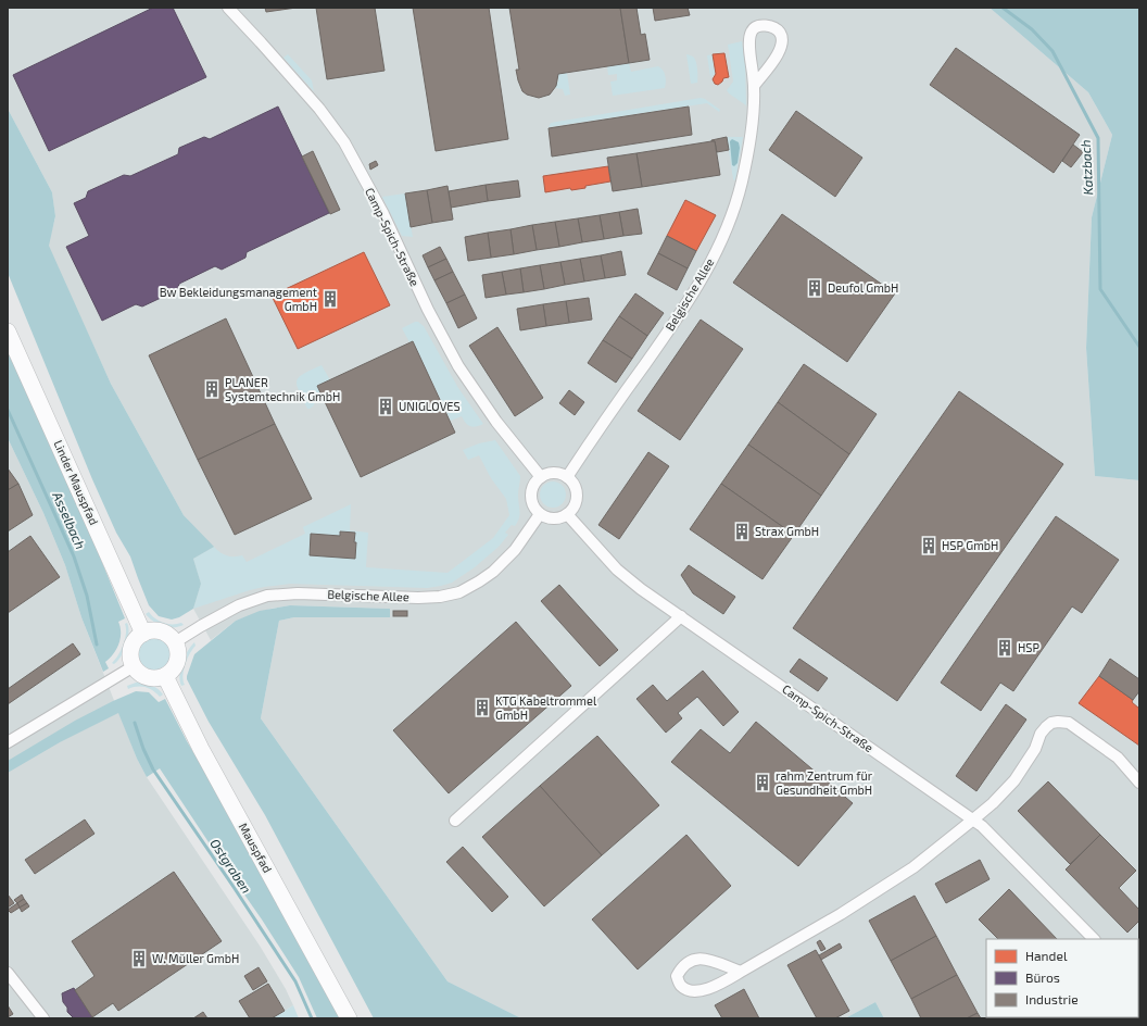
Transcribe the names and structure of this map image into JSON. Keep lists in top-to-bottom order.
{
  "streets": {
    "street": [
      "Camp-Spich-Straße",
      "Belgische Allee",
      "Linder Mauspfad",
      "Mauspfad"
    ]
  },
  "crossings": [
    ["Camp-Spich-Straße", "Belgische Allee"],
    ["Belgische Allee", "Linder Mauspfad"],
    ["Belgische Allee", "Mauspfad"],
    ["Linder Mauspfad", "Mauspfad"]
  ],
  "water": ["Katzbach", "Asselbach", "Ostgraben"],
  "places": {
    "building": [
      "Deufol GmbH",
      "Bw Bekleidungsmanagement GmbH",
      "PLANER Systemtechnik GmbH",
      "UNIGLOVES",
      "Strax GmbH",
      "HSP GmbH",
      "HSP",
      "KTG Kabeltrommel GmbH",
      "rahm Zentrum für Gesundheit GmbH",
      "W. Müller GmbH"
    ]
  },
  "legend": ["Handel", "Büros", "Industrie"]
}
